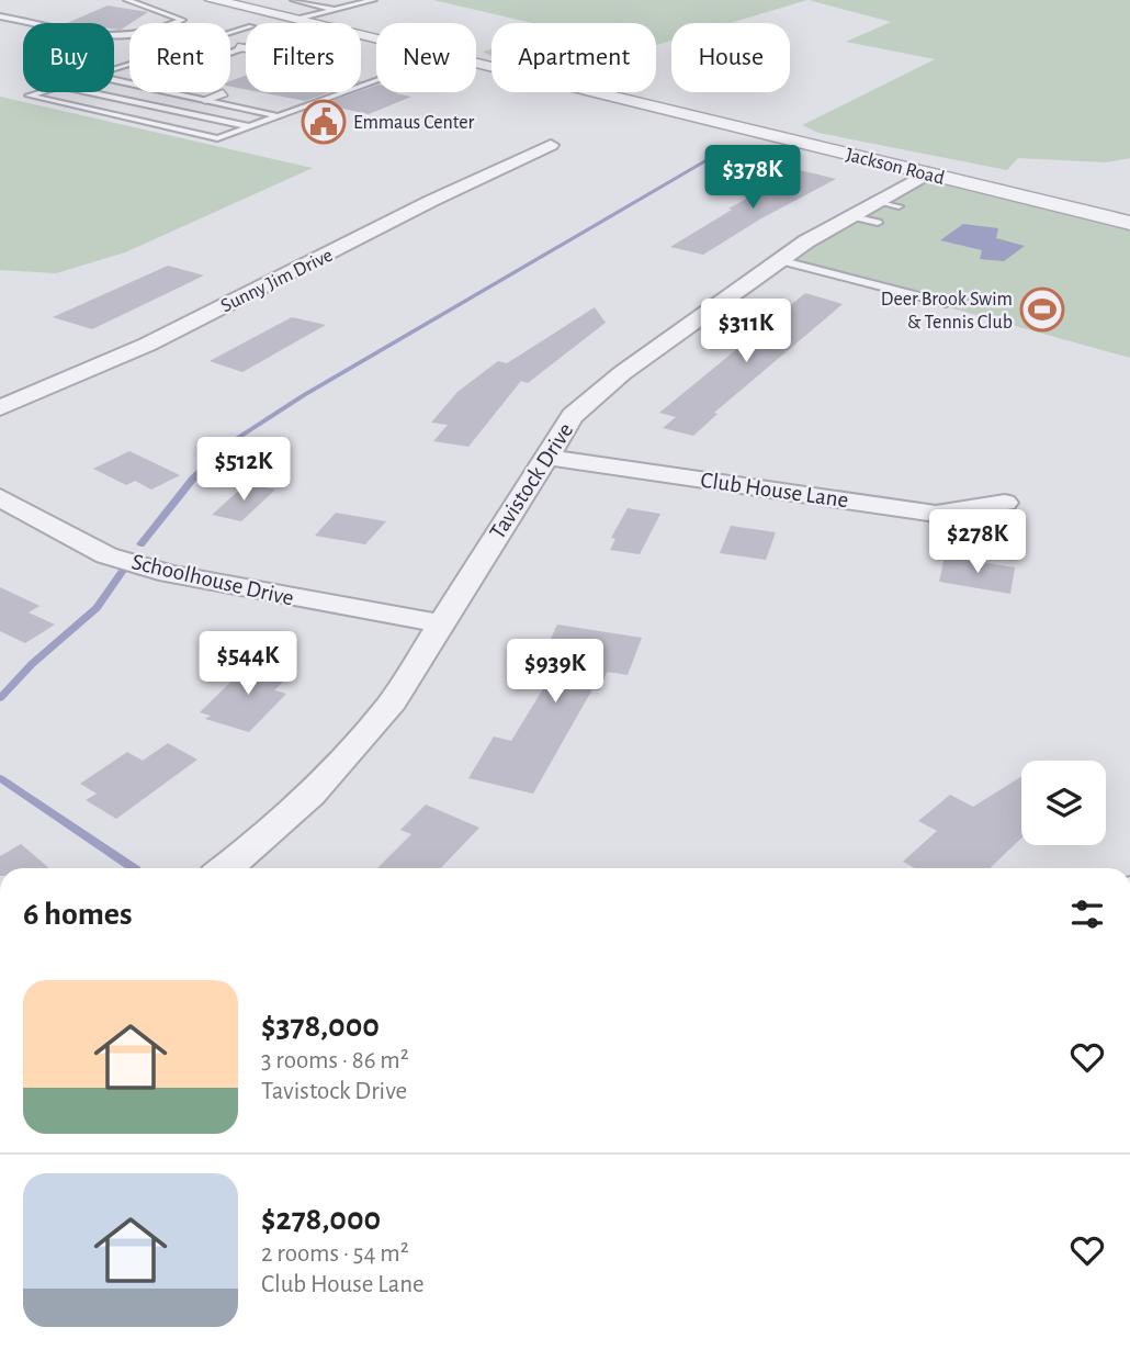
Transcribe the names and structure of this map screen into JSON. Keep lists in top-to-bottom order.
{
  "streets": {
    "street": [
      "Jackson Road",
      "Sunny Jim Drive",
      "Tavistock Drive",
      "Club House Lane",
      "Schoolhouse Drive"
    ]
  },
  "crossings": [
    ["Jackson Road", "Tavistock Drive"],
    ["Tavistock Drive", "Club House Lane"],
    ["Tavistock Drive", "Schoolhouse Drive"]
  ],
  "places": {
    "public building": ["Emmaus Center"],
    "sports": ["Deer Brook Swim & Tennis Club"]
  },
  "page": {
    "chip": [
      "Buy",
      "Rent",
      "Filters",
      "New",
      "Apartment",
      "House"
    ],
    "price": [
      "$378K",
      "$311K",
      "$512K",
      "$278K",
      "$544K",
      "$939K"
    ],
    "heading": "6 homes",
    "list": [
      {
        "name": "$378,000",
        "note": "3 rooms · 86 m² · Tavistock Drive"
      },
      {
        "name": "$278,000",
        "note": "2 rooms · 54 m² · Club House Lane"
      }
    ]
  }
}
